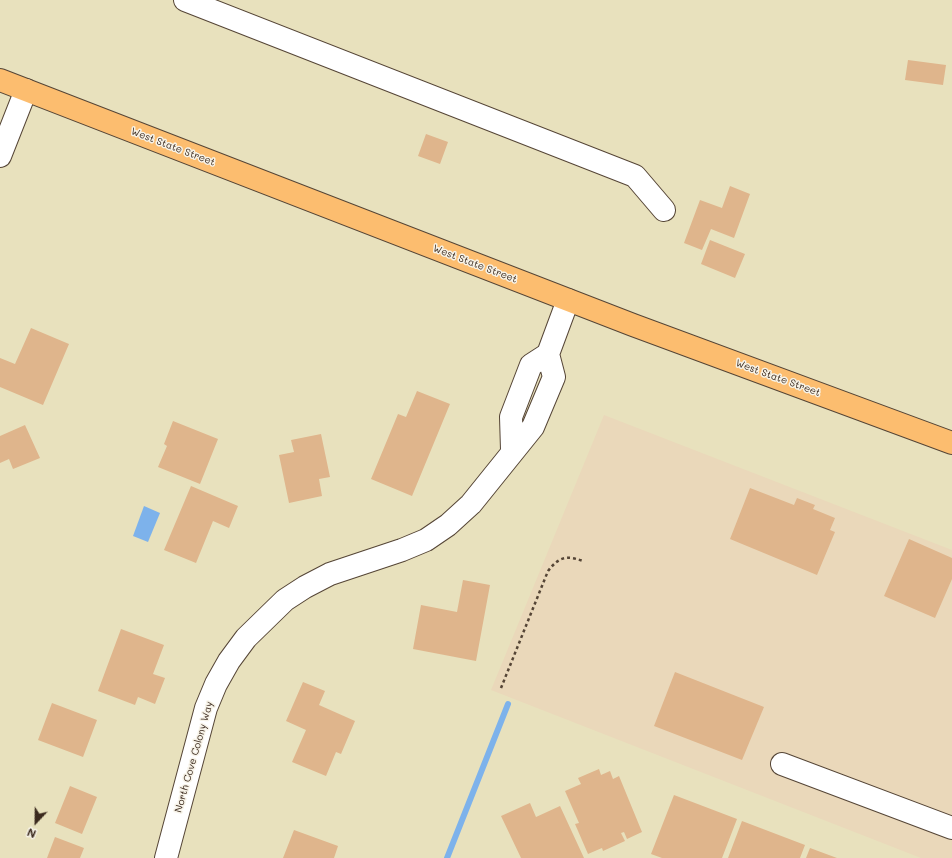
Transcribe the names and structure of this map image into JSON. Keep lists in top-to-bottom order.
{
  "streets": {
    "main road": ["West State Street"],
    "street": ["North Cove Colony Way"]
  },
  "crossings": [
    ["West State Street", "North Cove Colony Way"]
  ],
  "north": "bottom"
}
